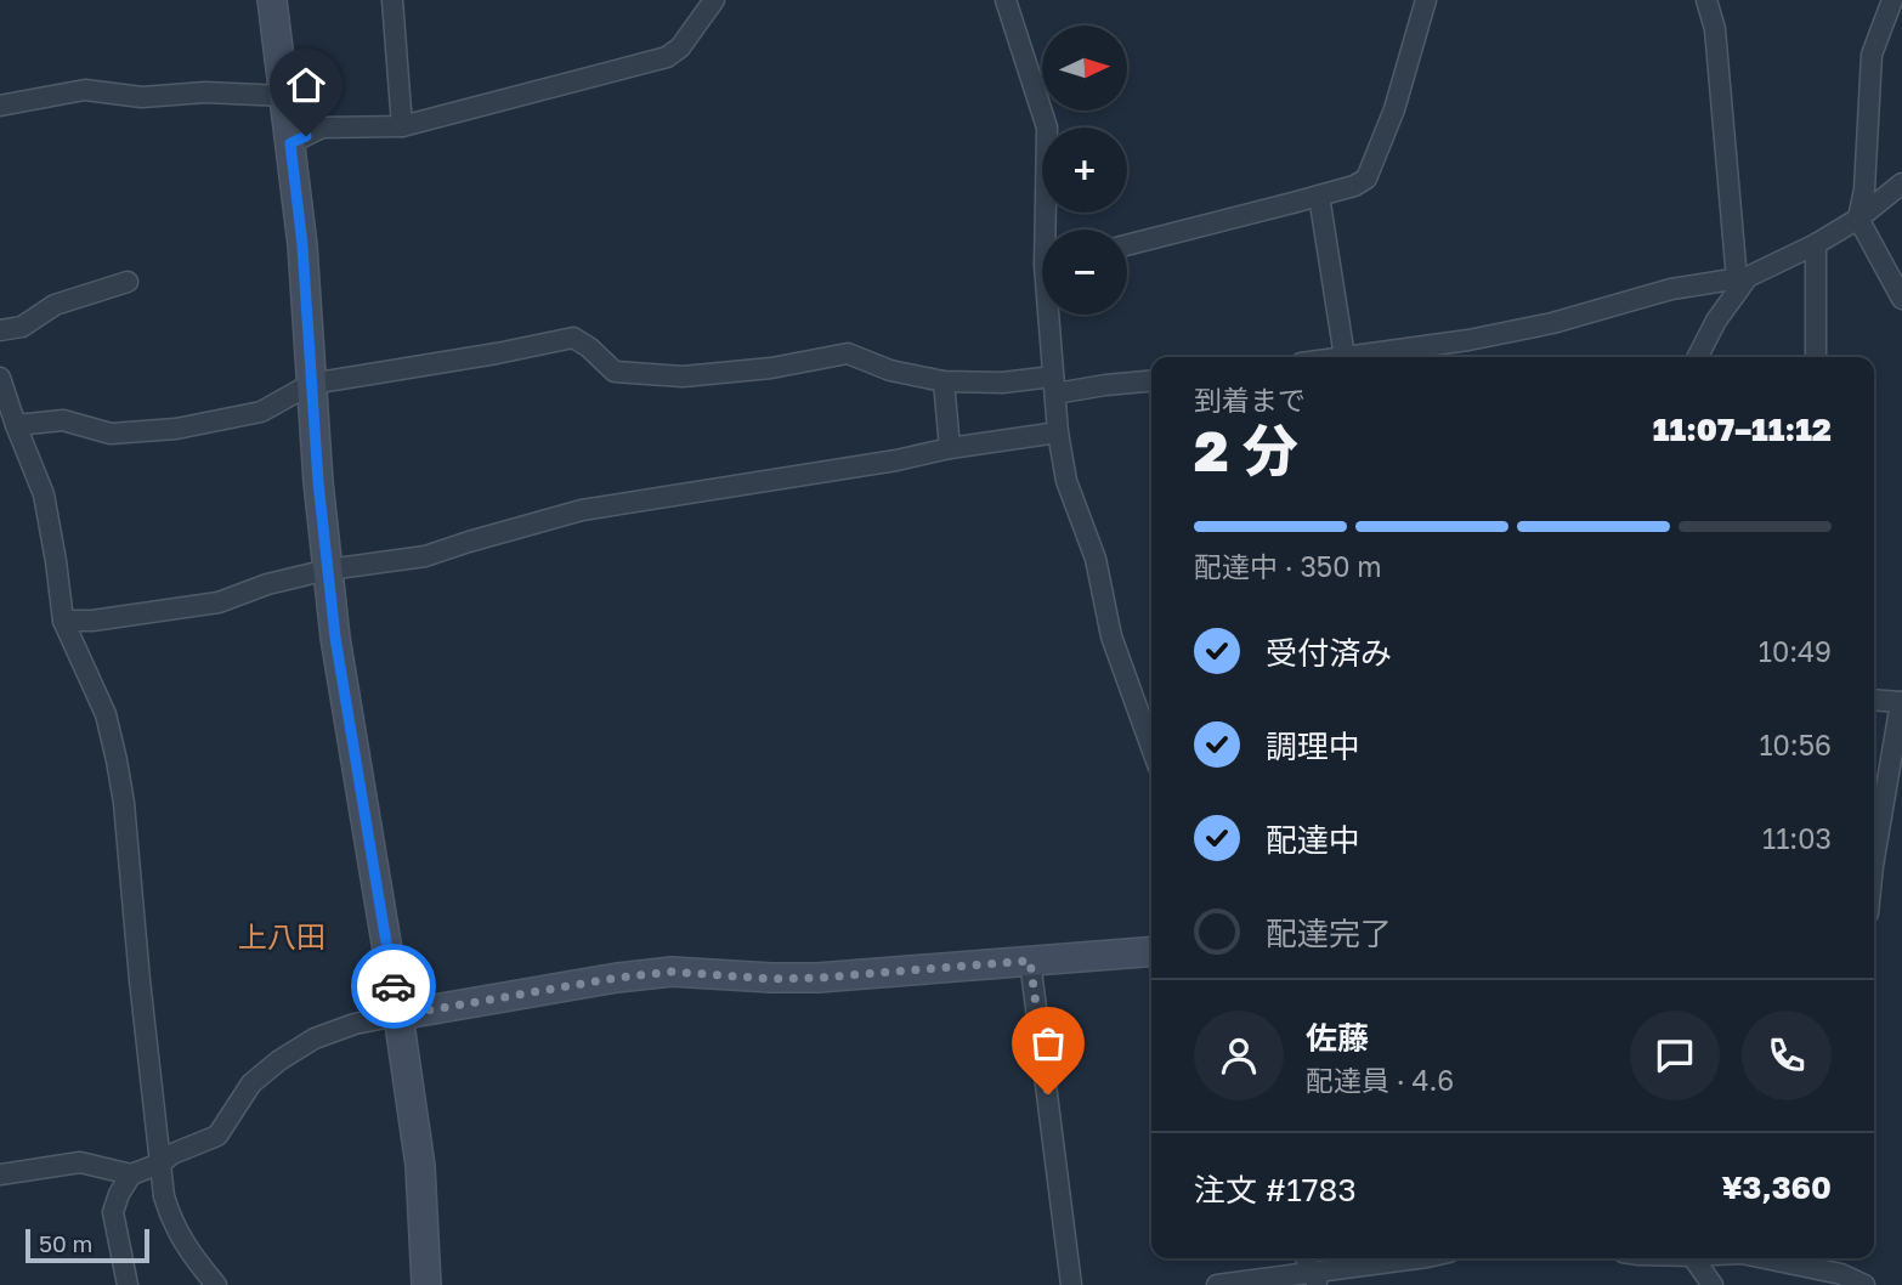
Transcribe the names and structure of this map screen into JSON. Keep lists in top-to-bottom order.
{
  "districts": ["上八田"],
  "scale_bar": "50 m",
  "north": "right",
  "page": {
    "map_buttons": ["+", "−"],
    "heading": ["2 分", "到着まで", "11:07–11:12"],
    "panel": [
      "佐藤",
      "配達員 · 4.6",
      "注文 #1783",
      "¥3,360"
    ],
    "bar": "配達中 · 350 m",
    "list": [
      ["受付済み", "10:49"],
      ["調理中", "10:56"],
      ["配達中", "11:03"],
      "配達完了"
    ],
    "scale": "50 m"
  }
}
